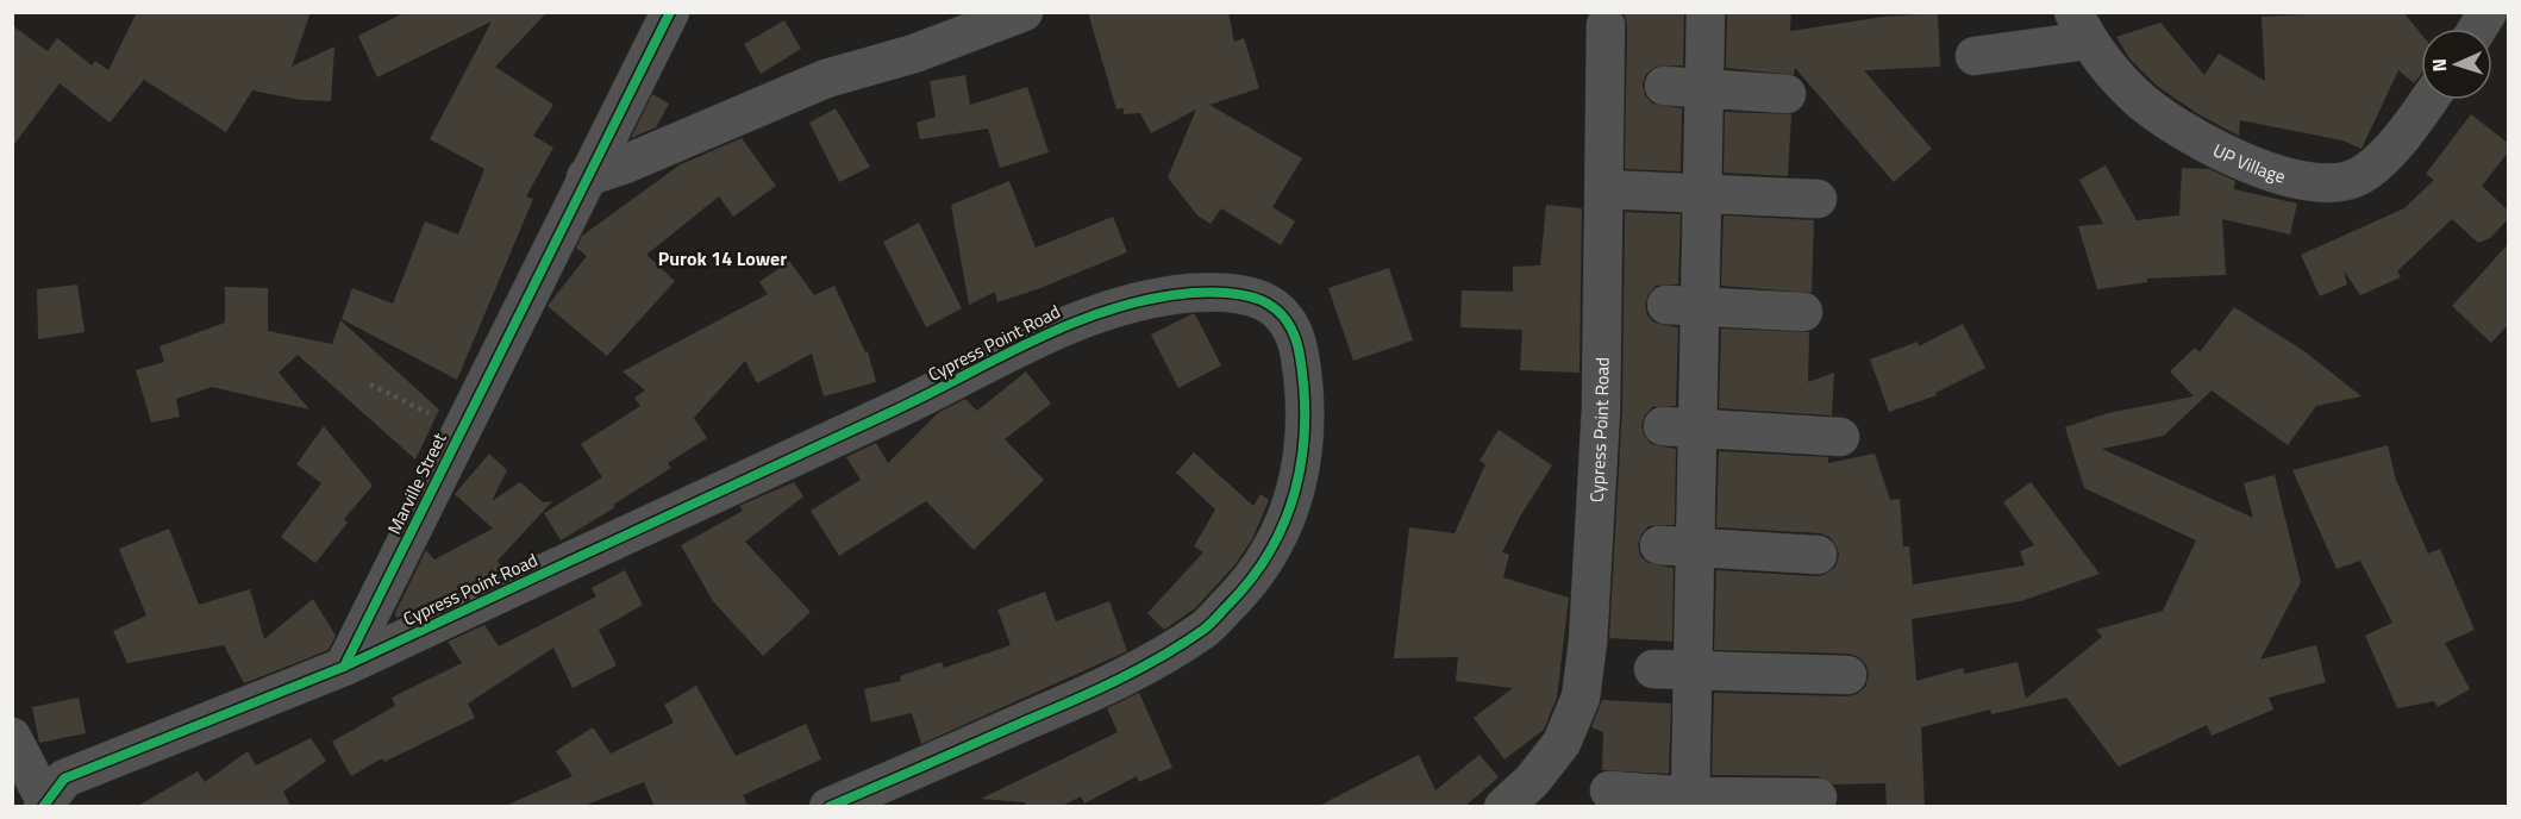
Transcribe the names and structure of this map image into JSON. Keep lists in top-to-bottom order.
{
  "streets": {
    "street": ["UP Village", "Cypress Point Road", "Marville Street"]
  },
  "crossings": [
    ["Cypress Point Road", "Marville Street"]
  ],
  "districts": ["Purok 14 Lower"],
  "north": "left"
}
